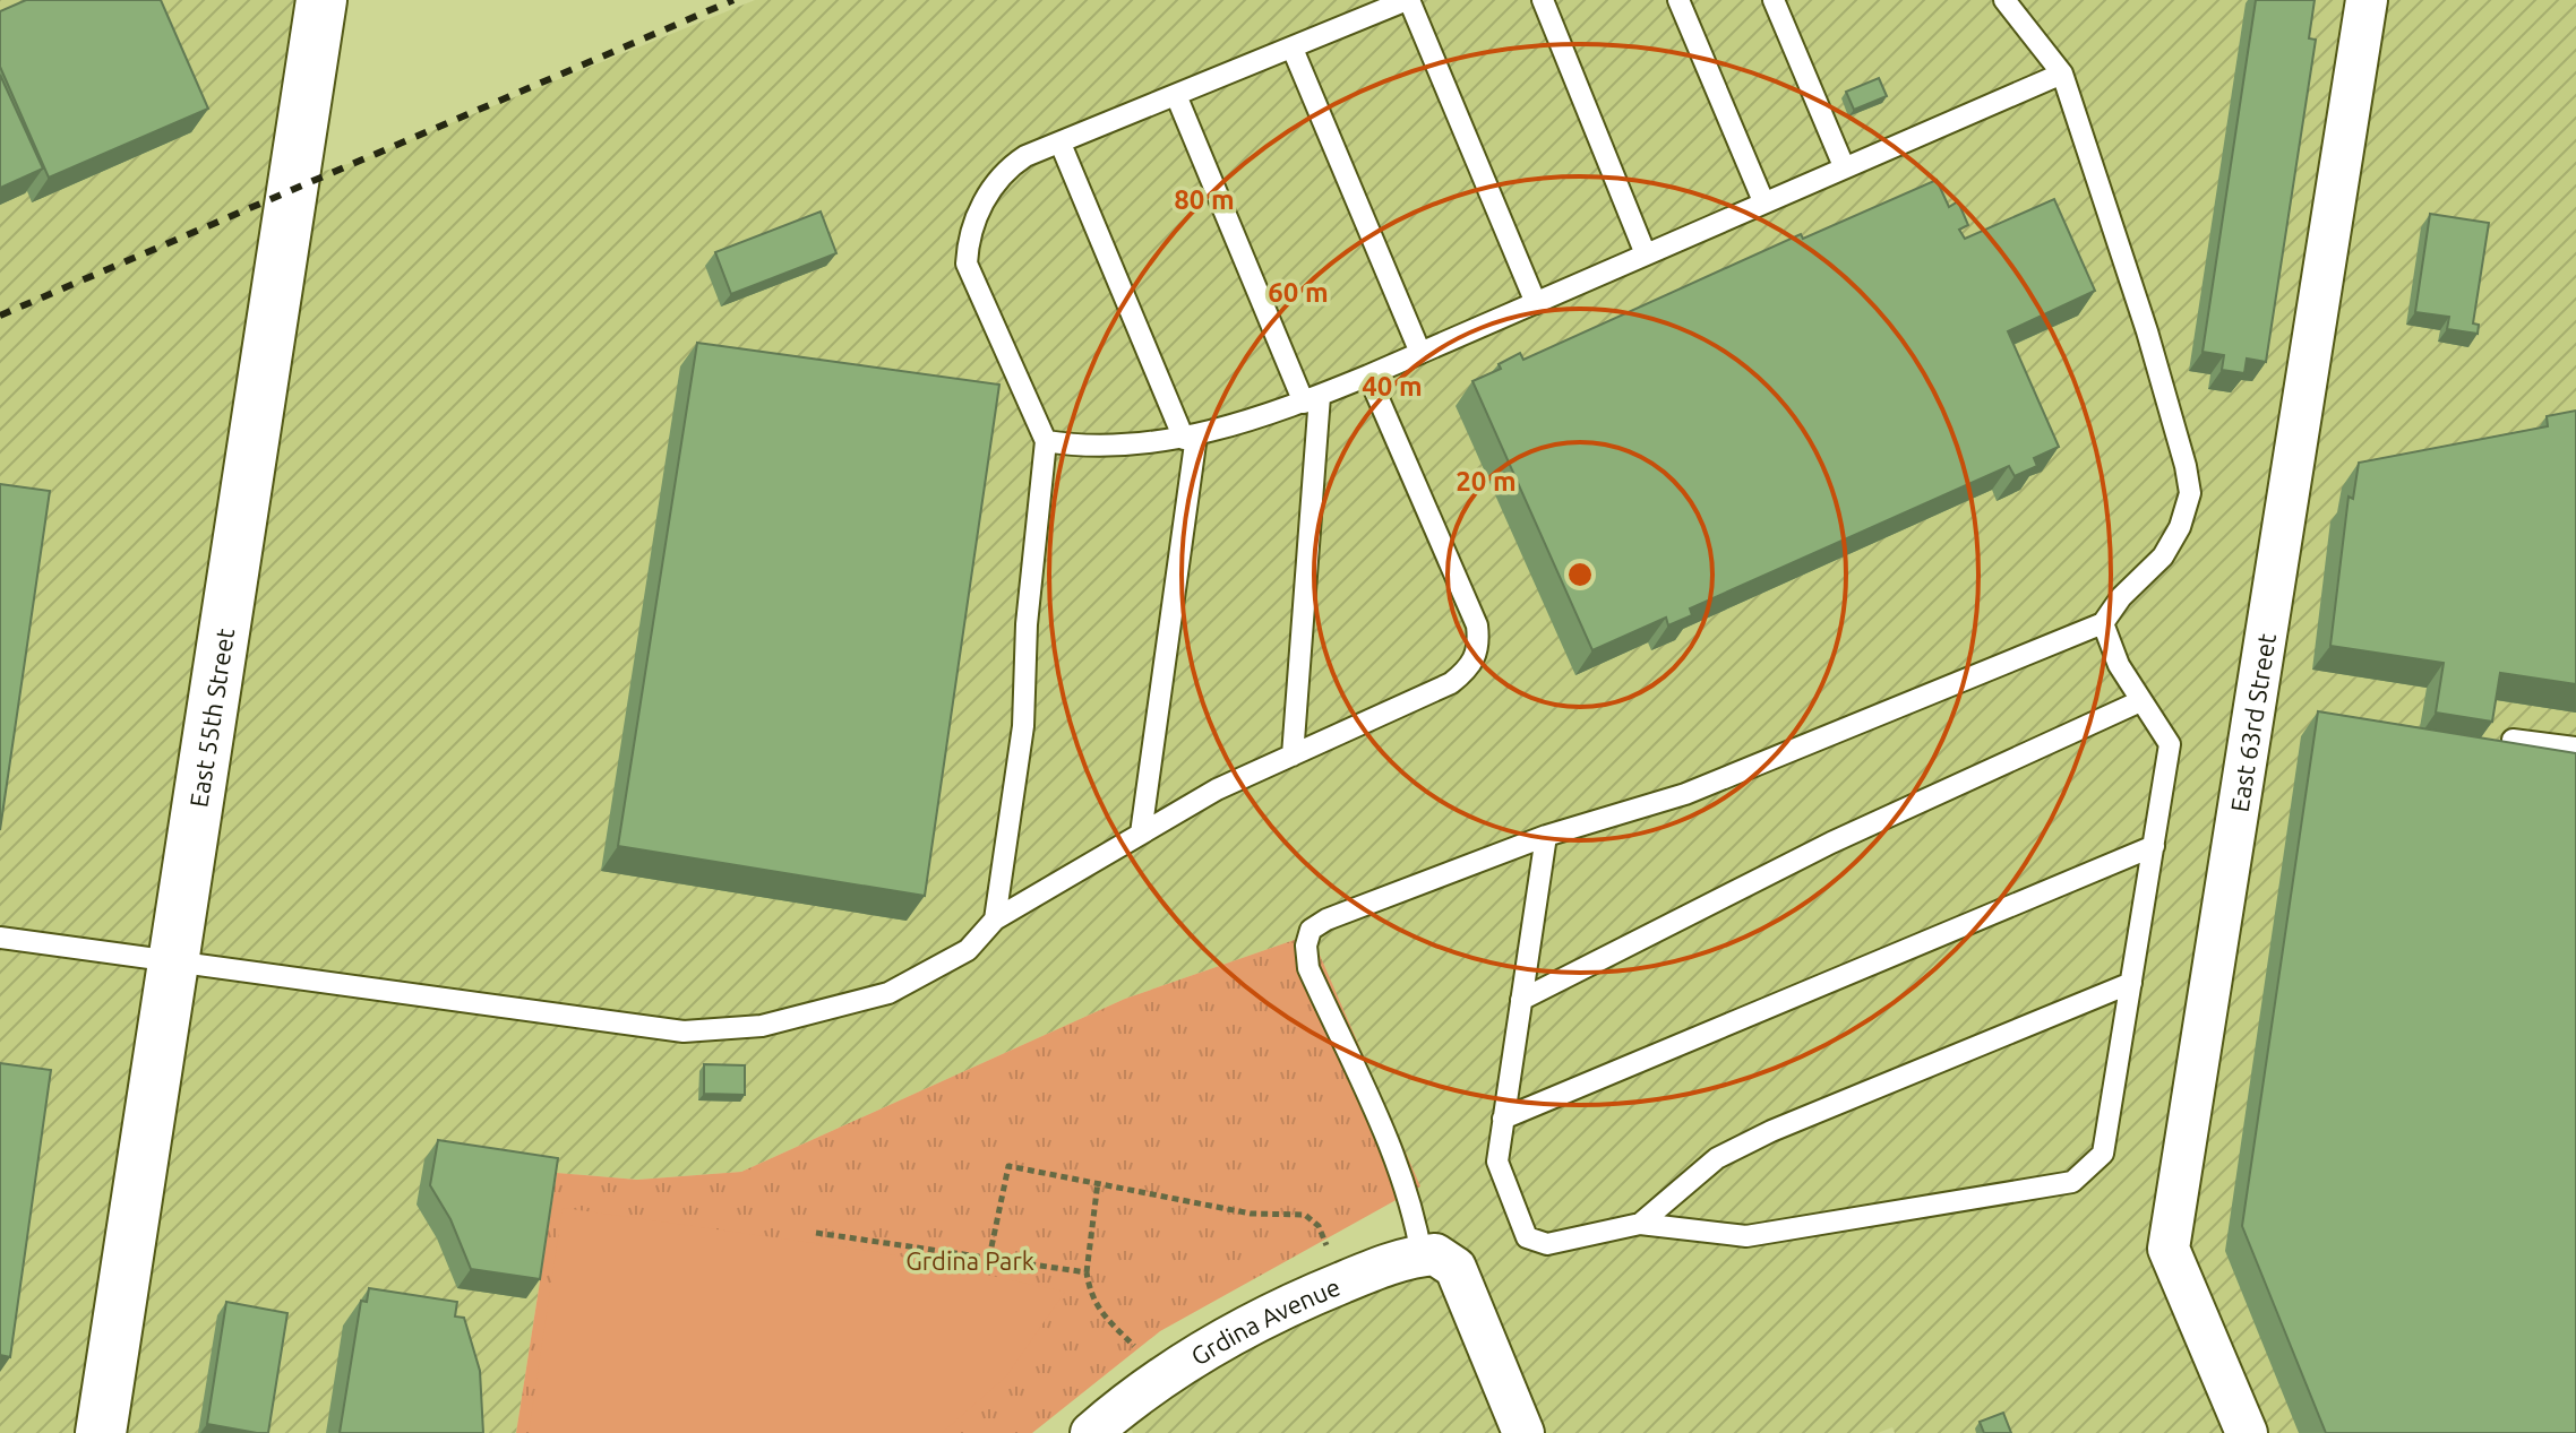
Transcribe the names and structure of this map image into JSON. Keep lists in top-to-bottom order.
{
  "streets": {
    "main road": ["East 55th Street"],
    "street": ["East 63rd Street", "Grdina Avenue"]
  },
  "parks": ["Grdina Park"],
  "rings": [
    "80 m",
    "60 m",
    "40 m",
    "20 m"
  ]
}
